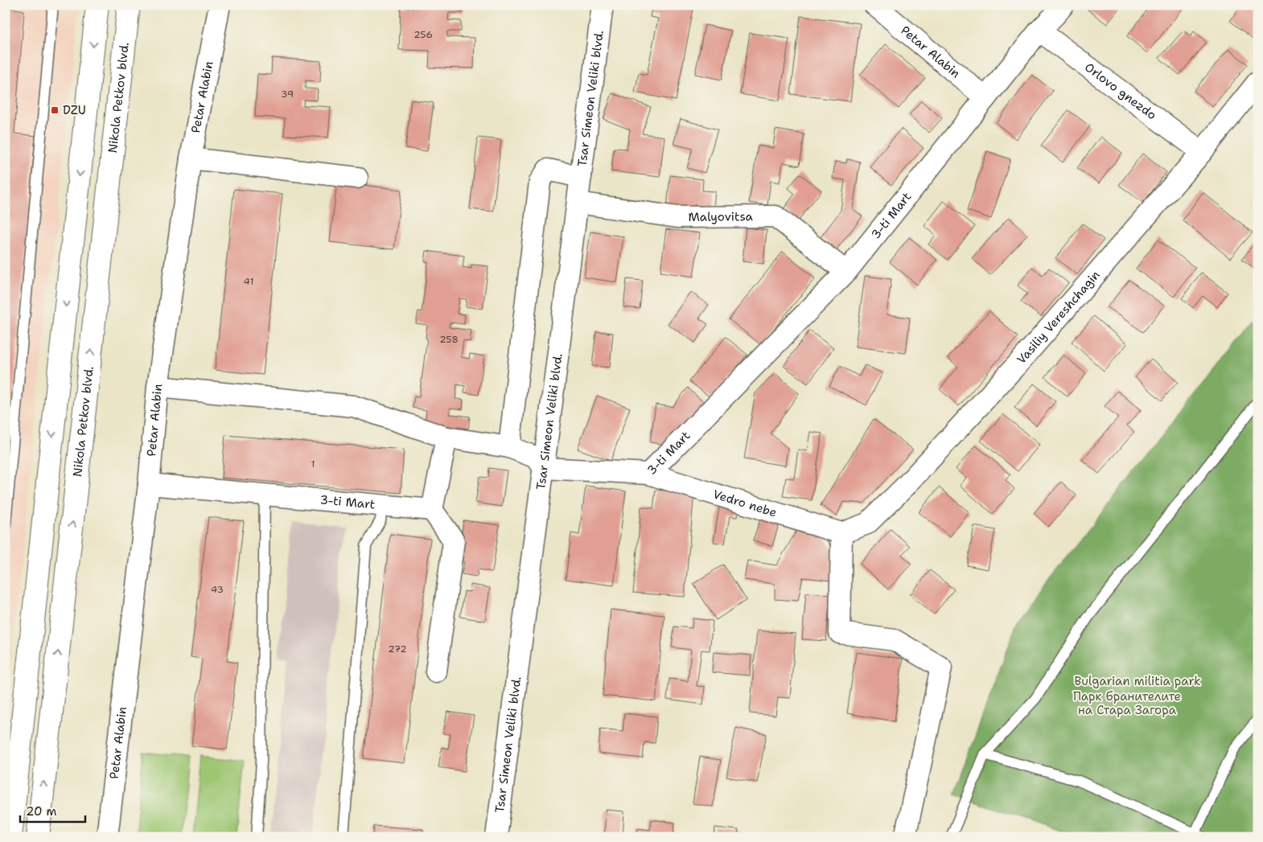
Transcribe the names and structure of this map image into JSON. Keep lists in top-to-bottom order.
{
  "streets": {
    "main road": ["Nikola Petkov blvd."],
    "street": [
      "Petar Alabin",
      "Orlovo gnezdo",
      "Tsar Simeon Veliki blvd.",
      "3-ti Mart",
      "Malyovitsa",
      "Vasiliy Vereshchagin",
      "Vedro nebe"
    ]
  },
  "crossings": [
    ["Petar Alabin", "3-ti Mart"],
    ["Orlovo gnezdo", "3-ti Mart"],
    ["Orlovo gnezdo", "Vasiliy Vereshchagin"],
    ["Tsar Simeon Veliki blvd.", "3-ti Mart"],
    ["Tsar Simeon Veliki blvd.", "Malyovitsa"],
    ["3-ti Mart", "Malyovitsa"],
    ["3-ti Mart", "Vedro nebe"],
    ["Vasiliy Vereshchagin", "Vedro nebe"]
  ],
  "parks": ["Bulgarian militia park", "Парк бранителите на Стара Загора"],
  "places": {
    "transit": ["DZU"]
  },
  "house_numbers": [
    "256",
    "39",
    "41",
    "258",
    "1",
    "43",
    "272"
  ],
  "scale_bar": "20 m"
}
